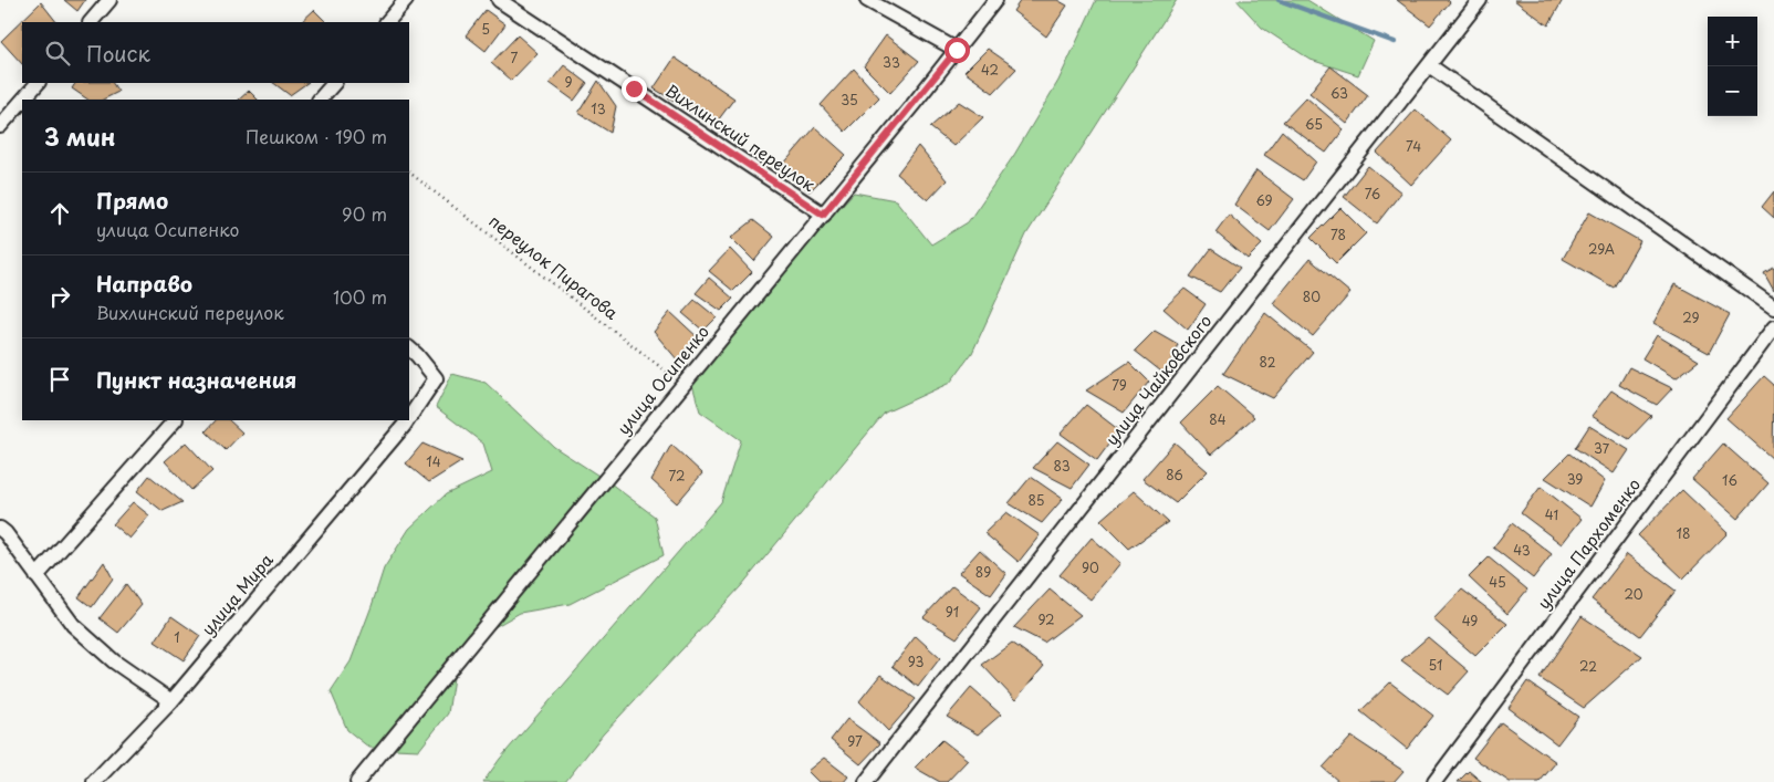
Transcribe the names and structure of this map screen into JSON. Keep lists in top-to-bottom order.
{
  "streets": {
    "street": [
      "Вихлинский переулок",
      "улица Осипенко",
      "улица Чайковского",
      "улица Пархоменко",
      "улица Мира"
    ],
    "path": ["переулок Пирагова"]
  },
  "crossings": [
    ["Вихлинский переулок", "улица Осипенко"],
    ["переулок Пирагова", "улица Осипенко"]
  ],
  "house_numbers": [
    "5",
    "7",
    "33",
    "42",
    "9",
    "63",
    "35",
    "13",
    "65",
    "74",
    "76",
    "69",
    "78",
    "29А",
    "80",
    "29",
    "82",
    "79",
    "84",
    "37",
    "14",
    "83",
    "86",
    "72",
    "39",
    "16",
    "85",
    "41",
    "18",
    "43",
    "90",
    "89",
    "45",
    "20",
    "91",
    "92",
    "49",
    "1",
    "93",
    "51",
    "22",
    "97"
  ],
  "page": {
    "map_buttons": ["+", "−"],
    "search": "Поиск",
    "heading": ["3 мин", "Пешком · 190 m"],
    "list": [
      ["Прямо", "улица Осипенко", "90 m"],
      ["Направо", "Вихлинский переулок", "100 m"],
      "Пункт назначения"
    ]
  }
}
